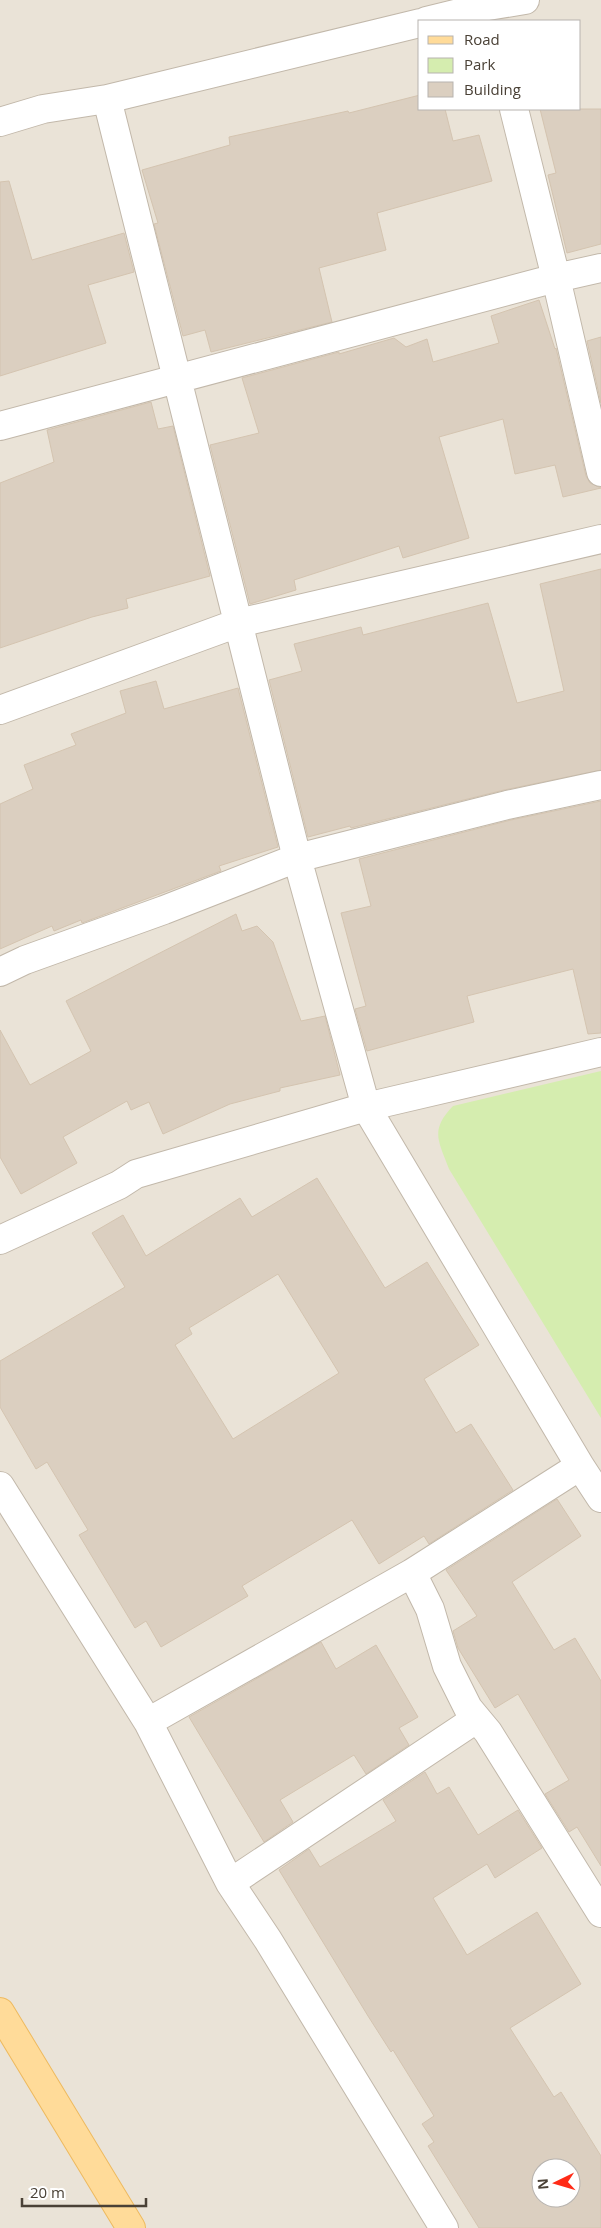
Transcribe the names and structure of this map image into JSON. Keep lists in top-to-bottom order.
{
  "legend": ["Road", "Park", "Building"],
  "scale_bar": "20 m",
  "north": "left"
}
